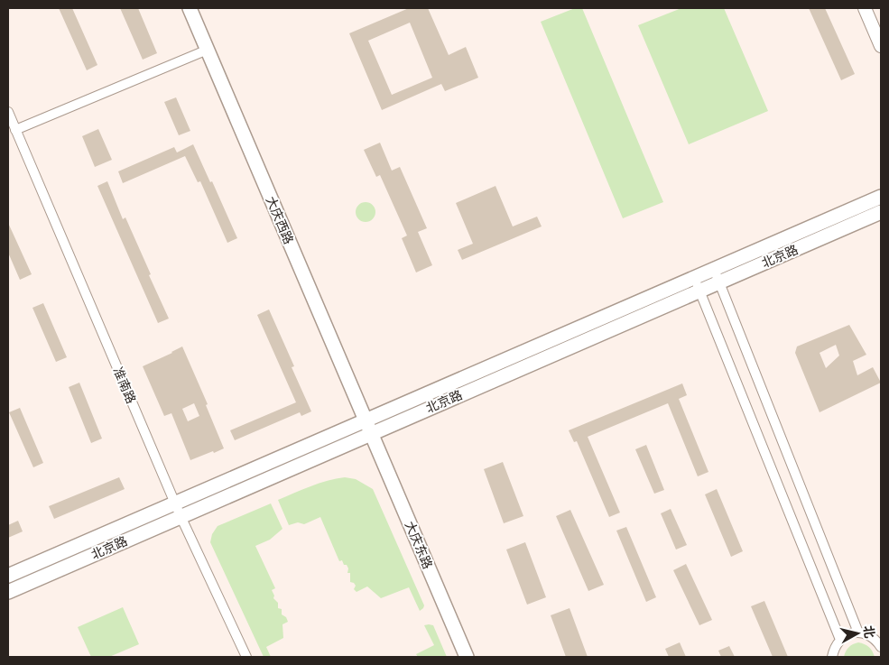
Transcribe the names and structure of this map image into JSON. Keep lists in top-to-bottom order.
{
  "streets": {
    "main road": ["大庆西路", "北京路", "大庆东路"],
    "street": ["准南路"]
  },
  "crossings": [
    ["大庆西路", "北京路"],
    ["大庆西路", "大庆东路"],
    ["北京路", "准南路"],
    ["北京路", "大庆东路"]
  ],
  "north": "right"
}
